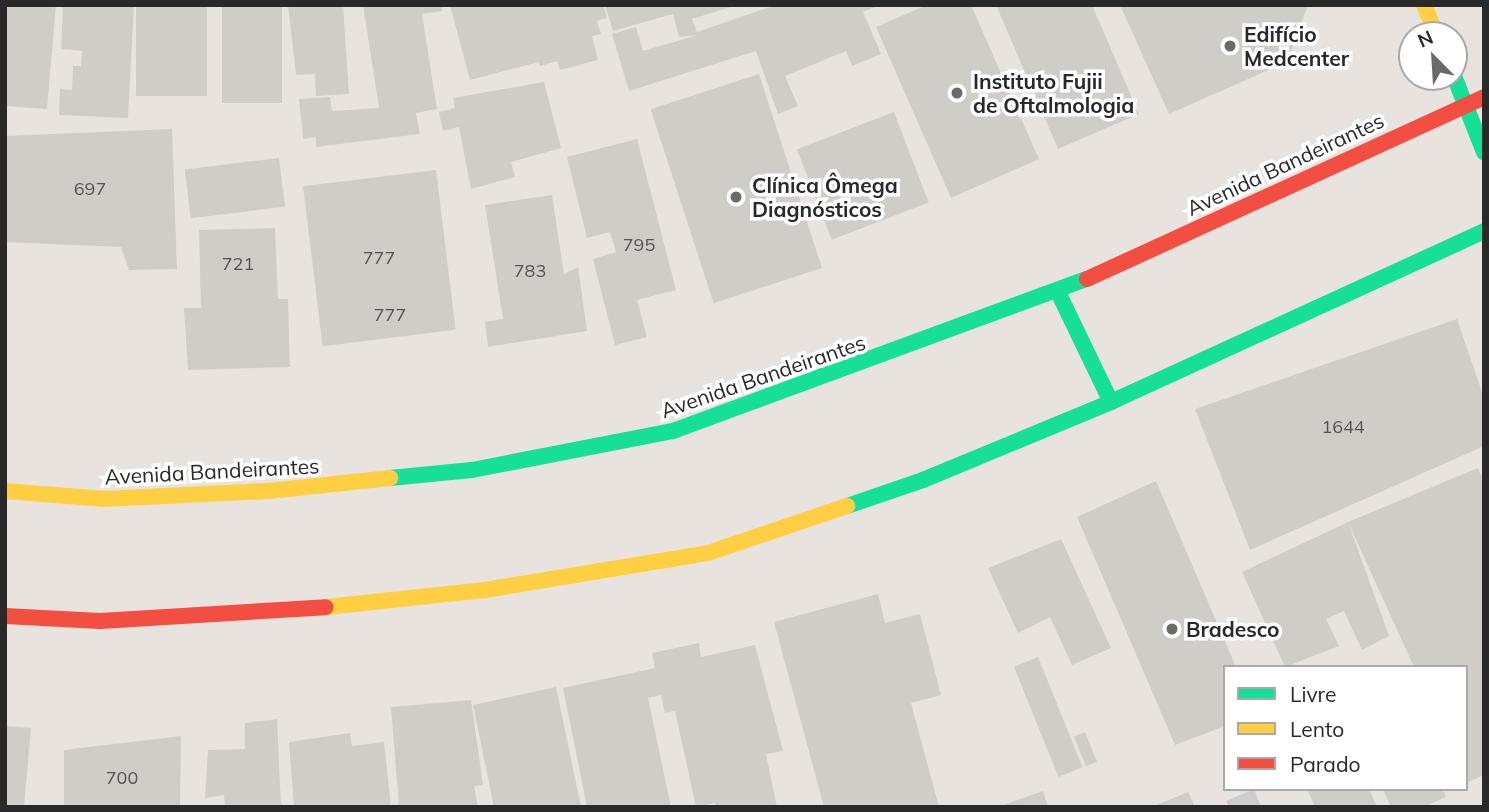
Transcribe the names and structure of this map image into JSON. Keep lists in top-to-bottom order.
{
  "streets": {
    "main road": ["Avenida Bandeirantes"]
  },
  "places": [
    "Edifício Medcenter",
    "Instituto Fujii de Oftalmologia",
    "Clínica Ômega Diagnósticos",
    "Bradesco"
  ],
  "house_numbers": [
    "697",
    "795",
    "777",
    "721",
    "783",
    "777",
    "1644",
    "700"
  ],
  "legend": ["Livre", "Lento", "Parado"],
  "north": "top left"
}
